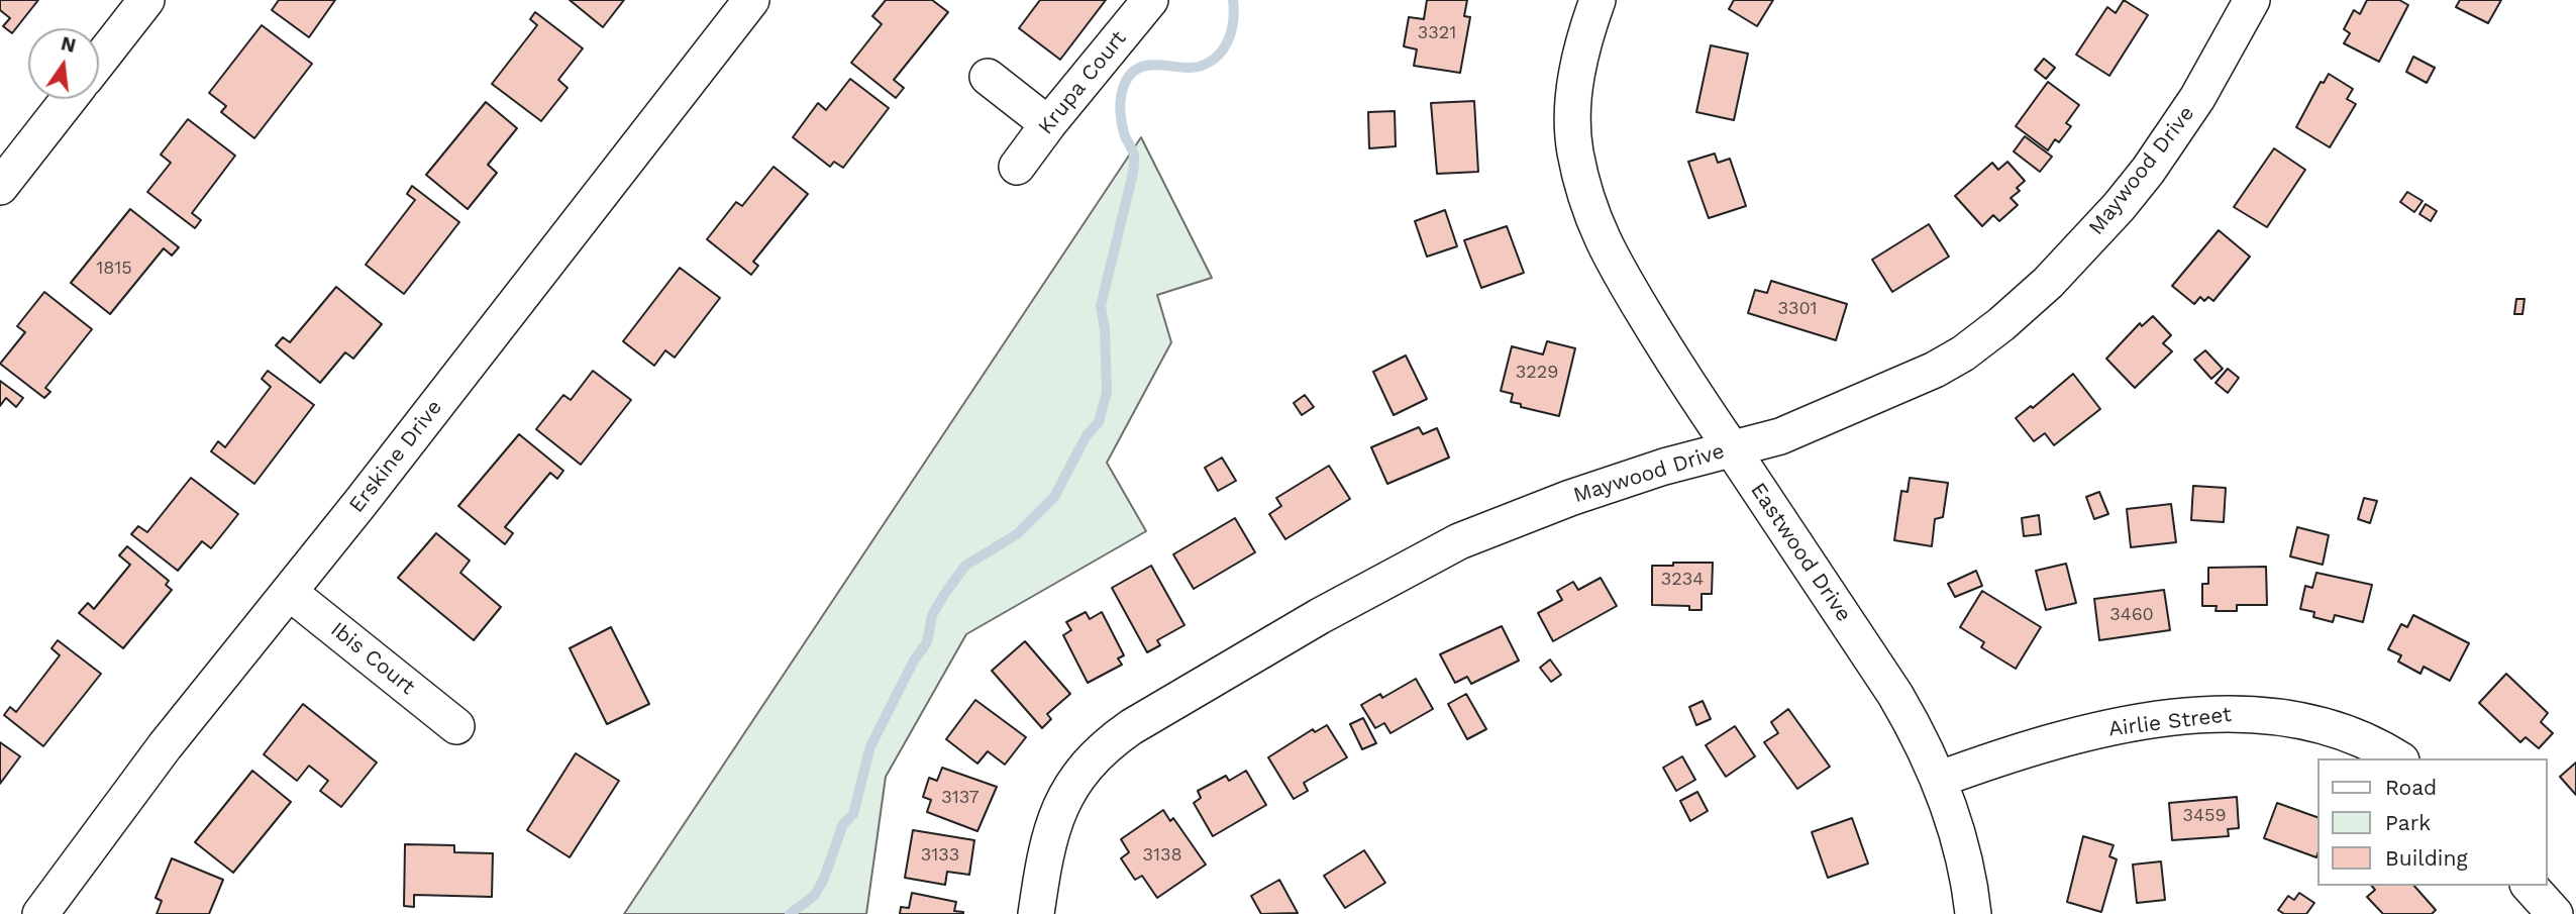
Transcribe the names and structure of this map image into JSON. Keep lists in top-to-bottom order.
{
  "streets": {
    "street": [
      "Krupa Court",
      "Maywood Drive",
      "Erskine Drive",
      "Eastwood Drive",
      "Ibis Court",
      "Airlie Street"
    ]
  },
  "crossings": [
    ["Maywood Drive", "Eastwood Drive"],
    ["Erskine Drive", "Ibis Court"],
    ["Eastwood Drive", "Airlie Street"]
  ],
  "house_numbers": [
    "3321",
    "1815",
    "3301",
    "3229",
    "3234",
    "3460",
    "3137",
    "3459",
    "3133",
    "3138"
  ],
  "legend": ["Road", "Park", "Building"],
  "north": "top"
}
